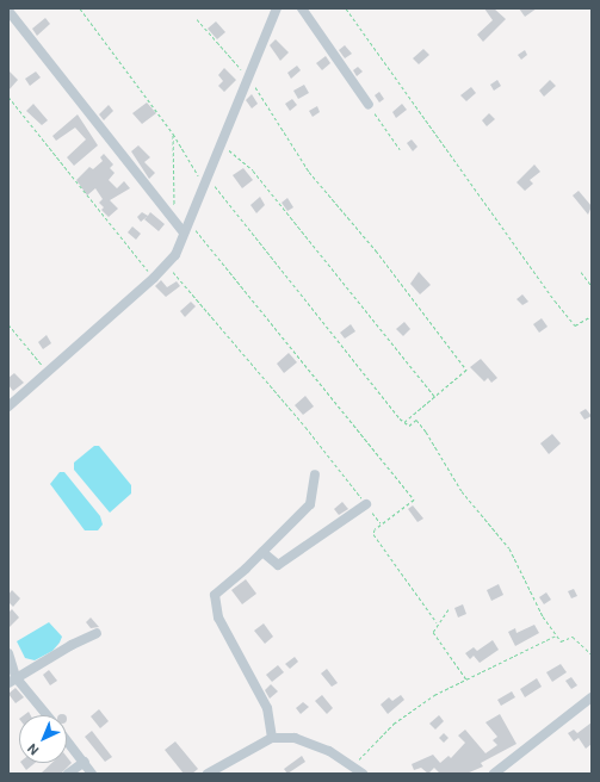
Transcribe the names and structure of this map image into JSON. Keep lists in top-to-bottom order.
{
  "north": "bottom left"
}
